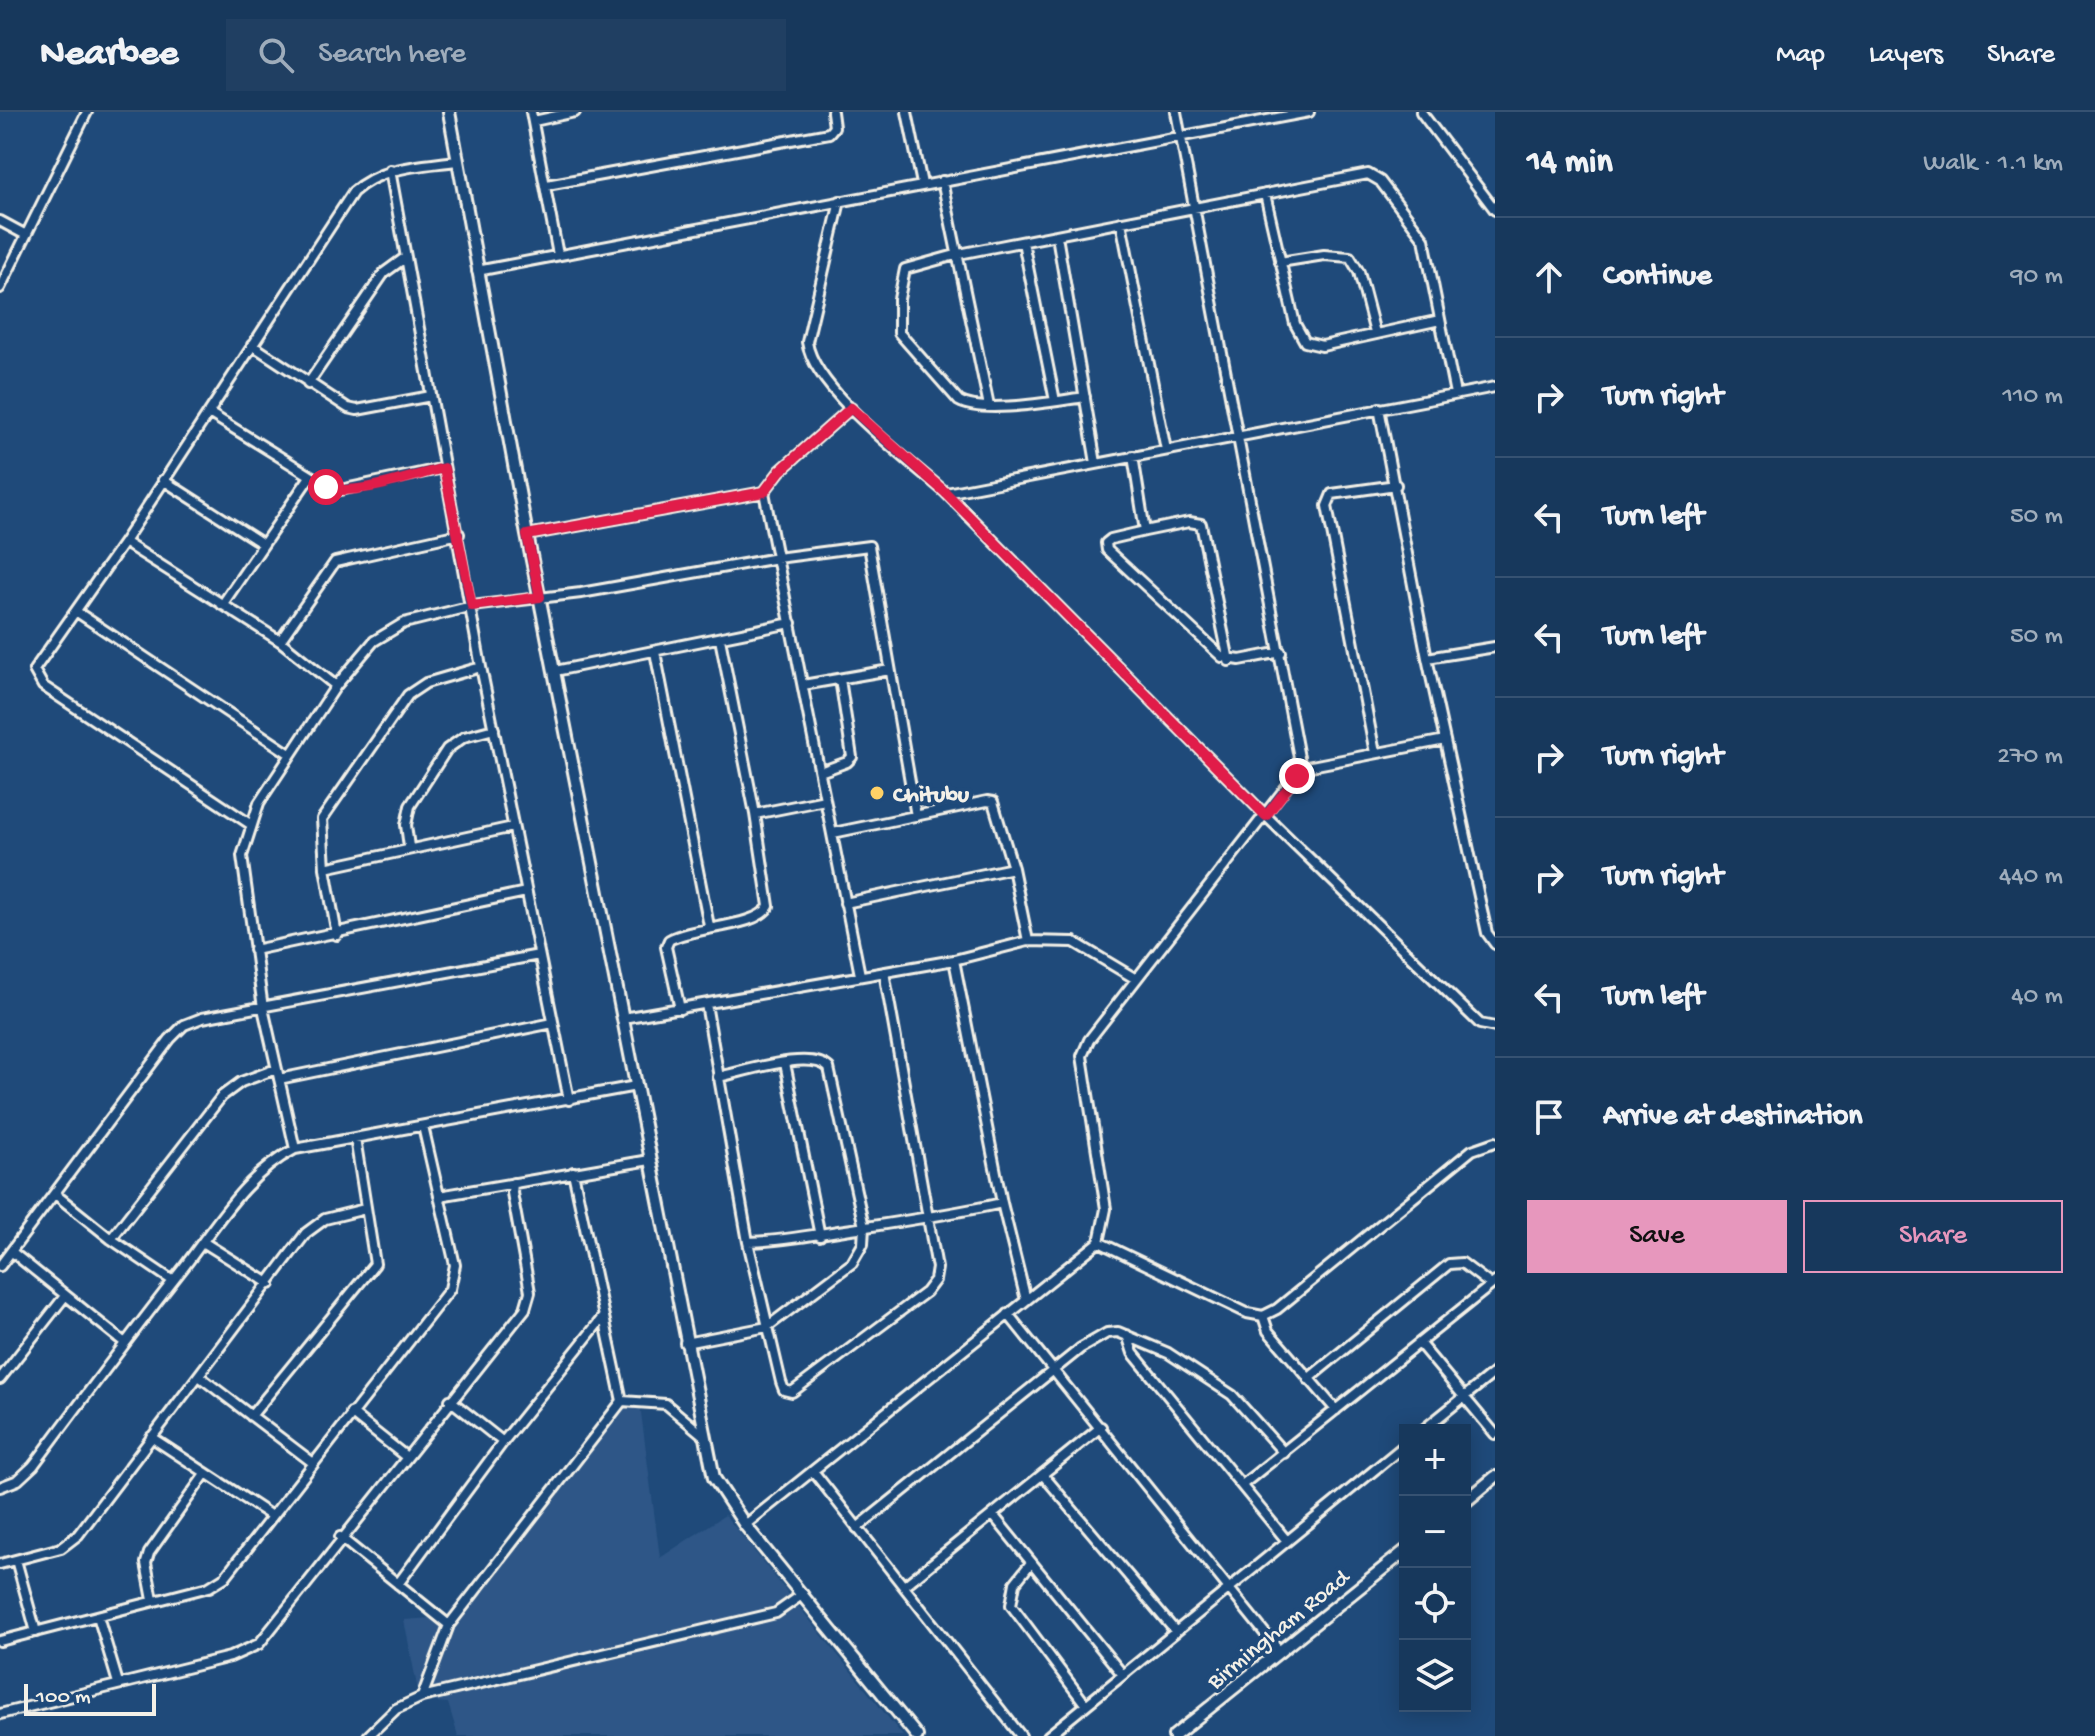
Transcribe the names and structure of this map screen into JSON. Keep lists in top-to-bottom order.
{
  "streets": {
    "street": ["Birmingham Road"]
  },
  "places": ["Chitubu"],
  "scale_bar": "100 m",
  "page": {
    "header": "Nearbee",
    "search": "Search here",
    "nav": ["Map", "Layers", "Share"],
    "heading": ["14 min", "Walk · 1.1 km"],
    "list": [
      ["Continue", "90 m"],
      ["Turn right", "110 m"],
      ["Turn left", "50 m"],
      ["Turn left", "50 m"],
      ["Turn right", "270 m"],
      ["Turn right", "440 m"],
      ["Turn left", "40 m"],
      "Arrive at destination"
    ],
    "buttons": ["Save", "Share"],
    "map_buttons": ["+", "−"],
    "scale": "100 m"
  }
}
